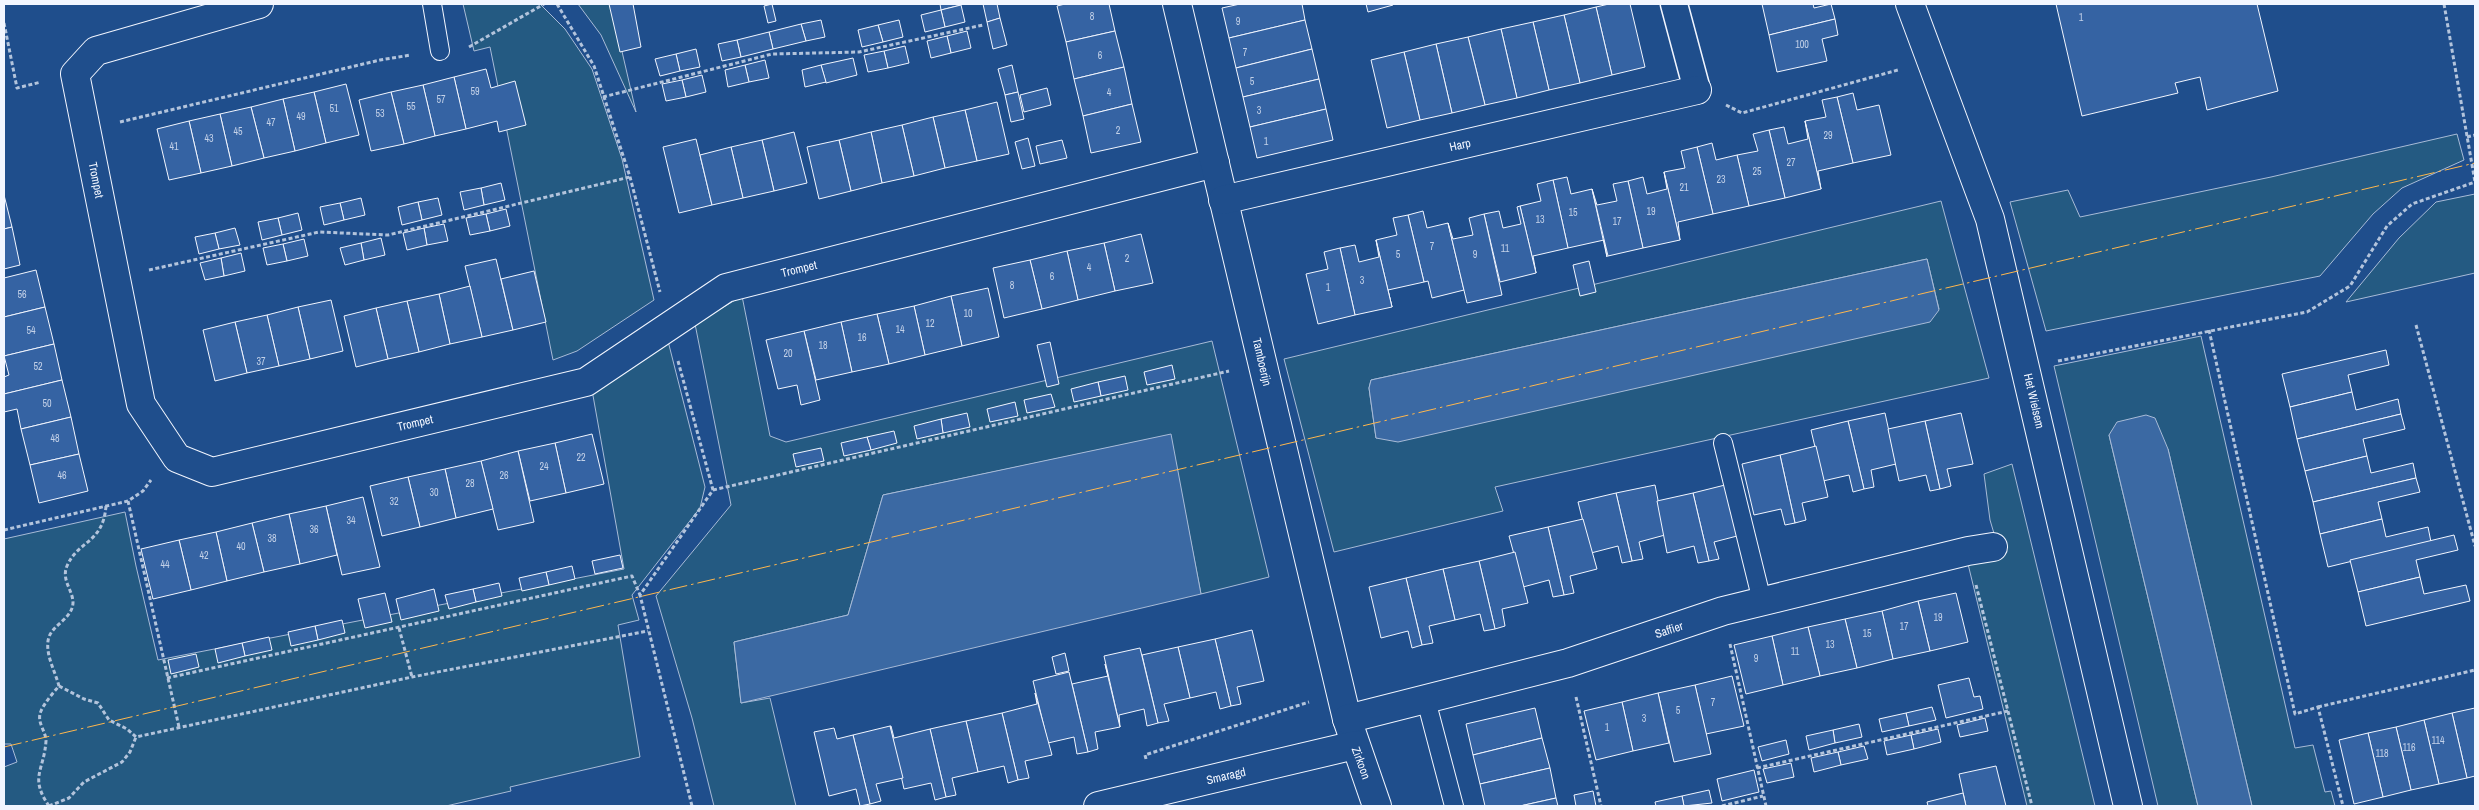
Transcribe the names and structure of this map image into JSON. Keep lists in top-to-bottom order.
{
  "streets": {
    "street": [
      "Harp",
      "Trompet",
      "Tamboerijn",
      "Het Wielsem",
      "Saffier",
      "Zirkoon",
      "Smaragd"
    ]
  },
  "crossings": [
    ["Harp", "Tamboerijn"],
    ["Trompet", "Tamboerijn"],
    ["Tamboerijn", "Saffier"],
    ["Tamboerijn", "Zirkoon"],
    ["Saffier", "Zirkoon"],
    ["Zirkoon", "Smaragd"]
  ],
  "house_numbers": [
    "8",
    "1",
    "9",
    "100",
    "7",
    "6",
    "5",
    "59",
    "4",
    "57",
    "55",
    "51",
    "3",
    "53",
    "49",
    "47",
    "2",
    "45",
    "29",
    "43",
    "1",
    "41",
    "27",
    "25",
    "23",
    "21",
    "19",
    "15",
    "13",
    "17",
    "7",
    "11",
    "5",
    "9",
    "2",
    "4",
    "6",
    "3",
    "8",
    "1",
    "56",
    "10",
    "12",
    "14",
    "54",
    "16",
    "18",
    "20",
    "37",
    "52",
    "50",
    "48",
    "22",
    "24",
    "46",
    "26",
    "28",
    "30",
    "32",
    "34",
    "36",
    "38",
    "40",
    "42",
    "44",
    "19",
    "17",
    "15",
    "13",
    "11",
    "9",
    "7",
    "5",
    "3",
    "1",
    "114",
    "116",
    "118"
  ]
}
